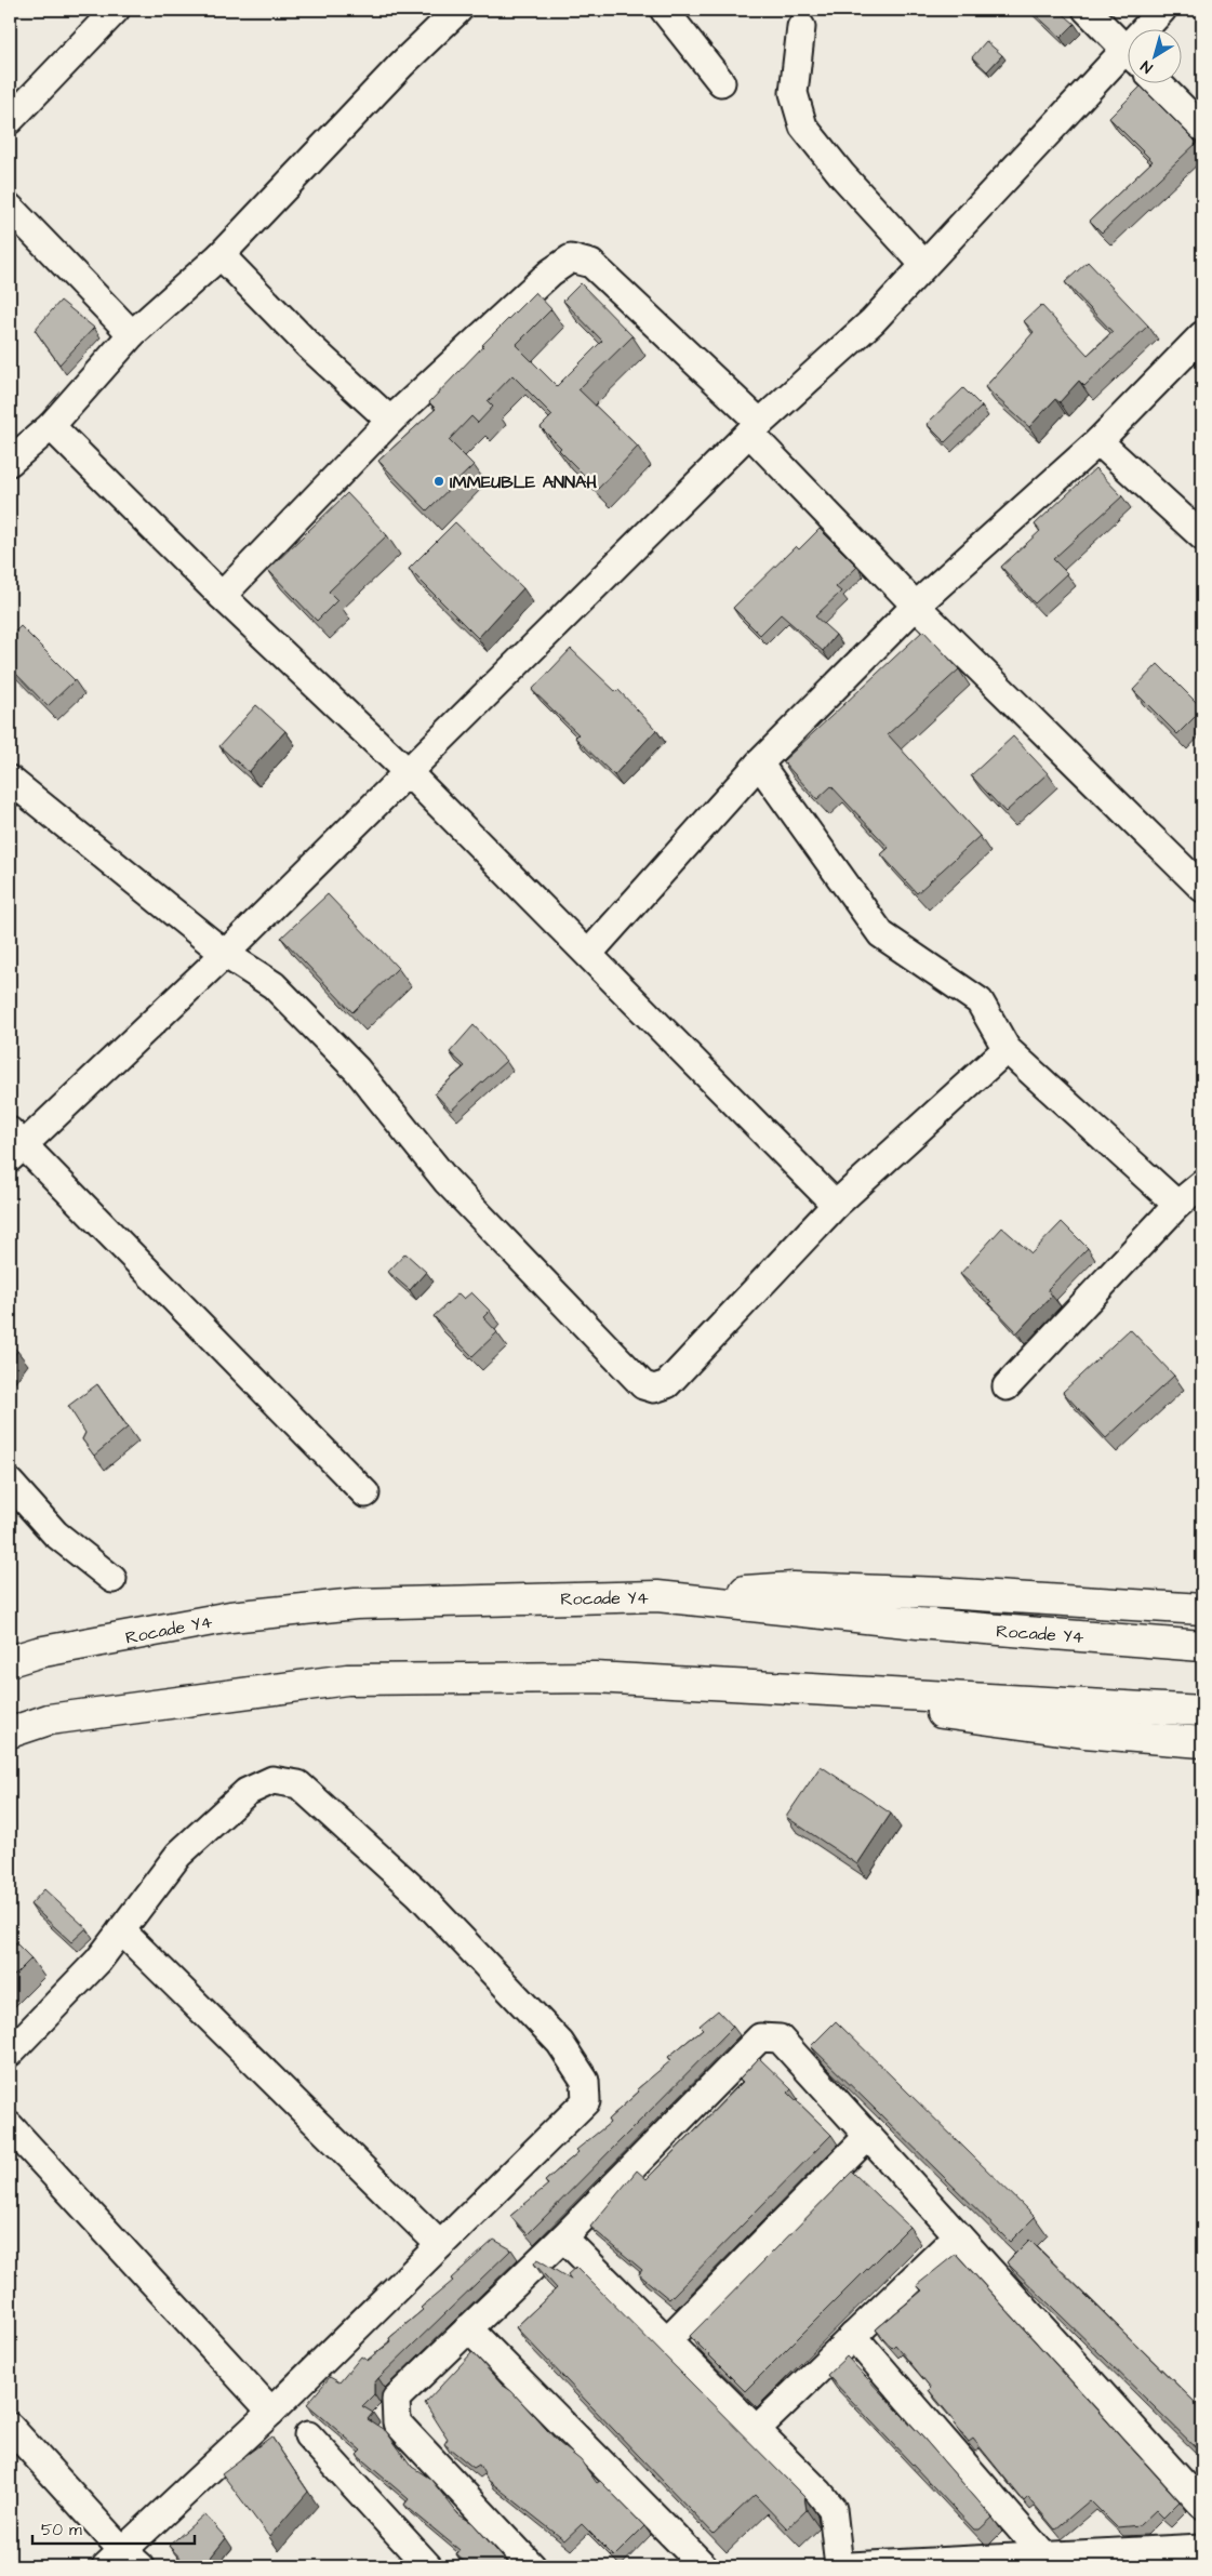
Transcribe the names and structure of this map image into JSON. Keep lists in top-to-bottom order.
{
  "streets": {
    "highway": ["Rocade Y4"]
  },
  "places": ["IMMEUBLE ANNAH"],
  "scale_bar": "50 m",
  "north": "bottom left"
}
